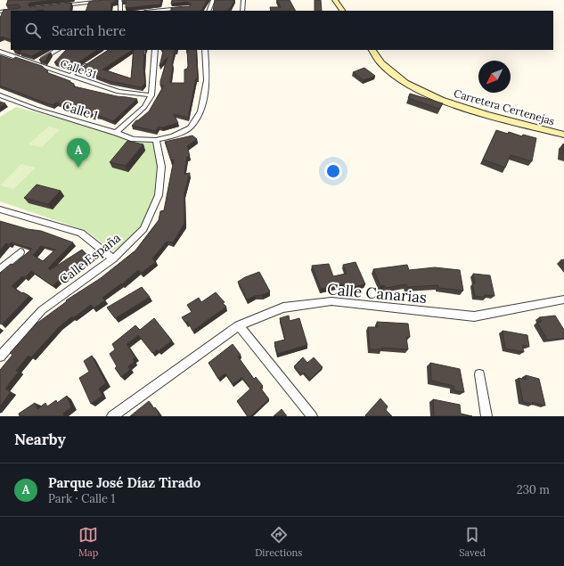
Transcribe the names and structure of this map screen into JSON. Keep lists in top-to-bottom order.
{
  "streets": {
    "main road": ["Carretera Certenejas"],
    "street": [
      "Calle 31",
      "Calle 1",
      "Calle España",
      "Calle Canarias"
    ]
  },
  "crossings": [
    ["Calle 1", "Calle España"]
  ],
  "north": "bottom left",
  "page": {
    "search": "Search here",
    "pins": "A",
    "heading": "Nearby",
    "list": [
      {
        "mark": "A",
        "name": "Parque José Díaz Tirado",
        "note": "Park · Calle 1",
        "value": "230 m"
      }
    ],
    "nav": ["Map", "Directions", "Saved"]
  }
}
